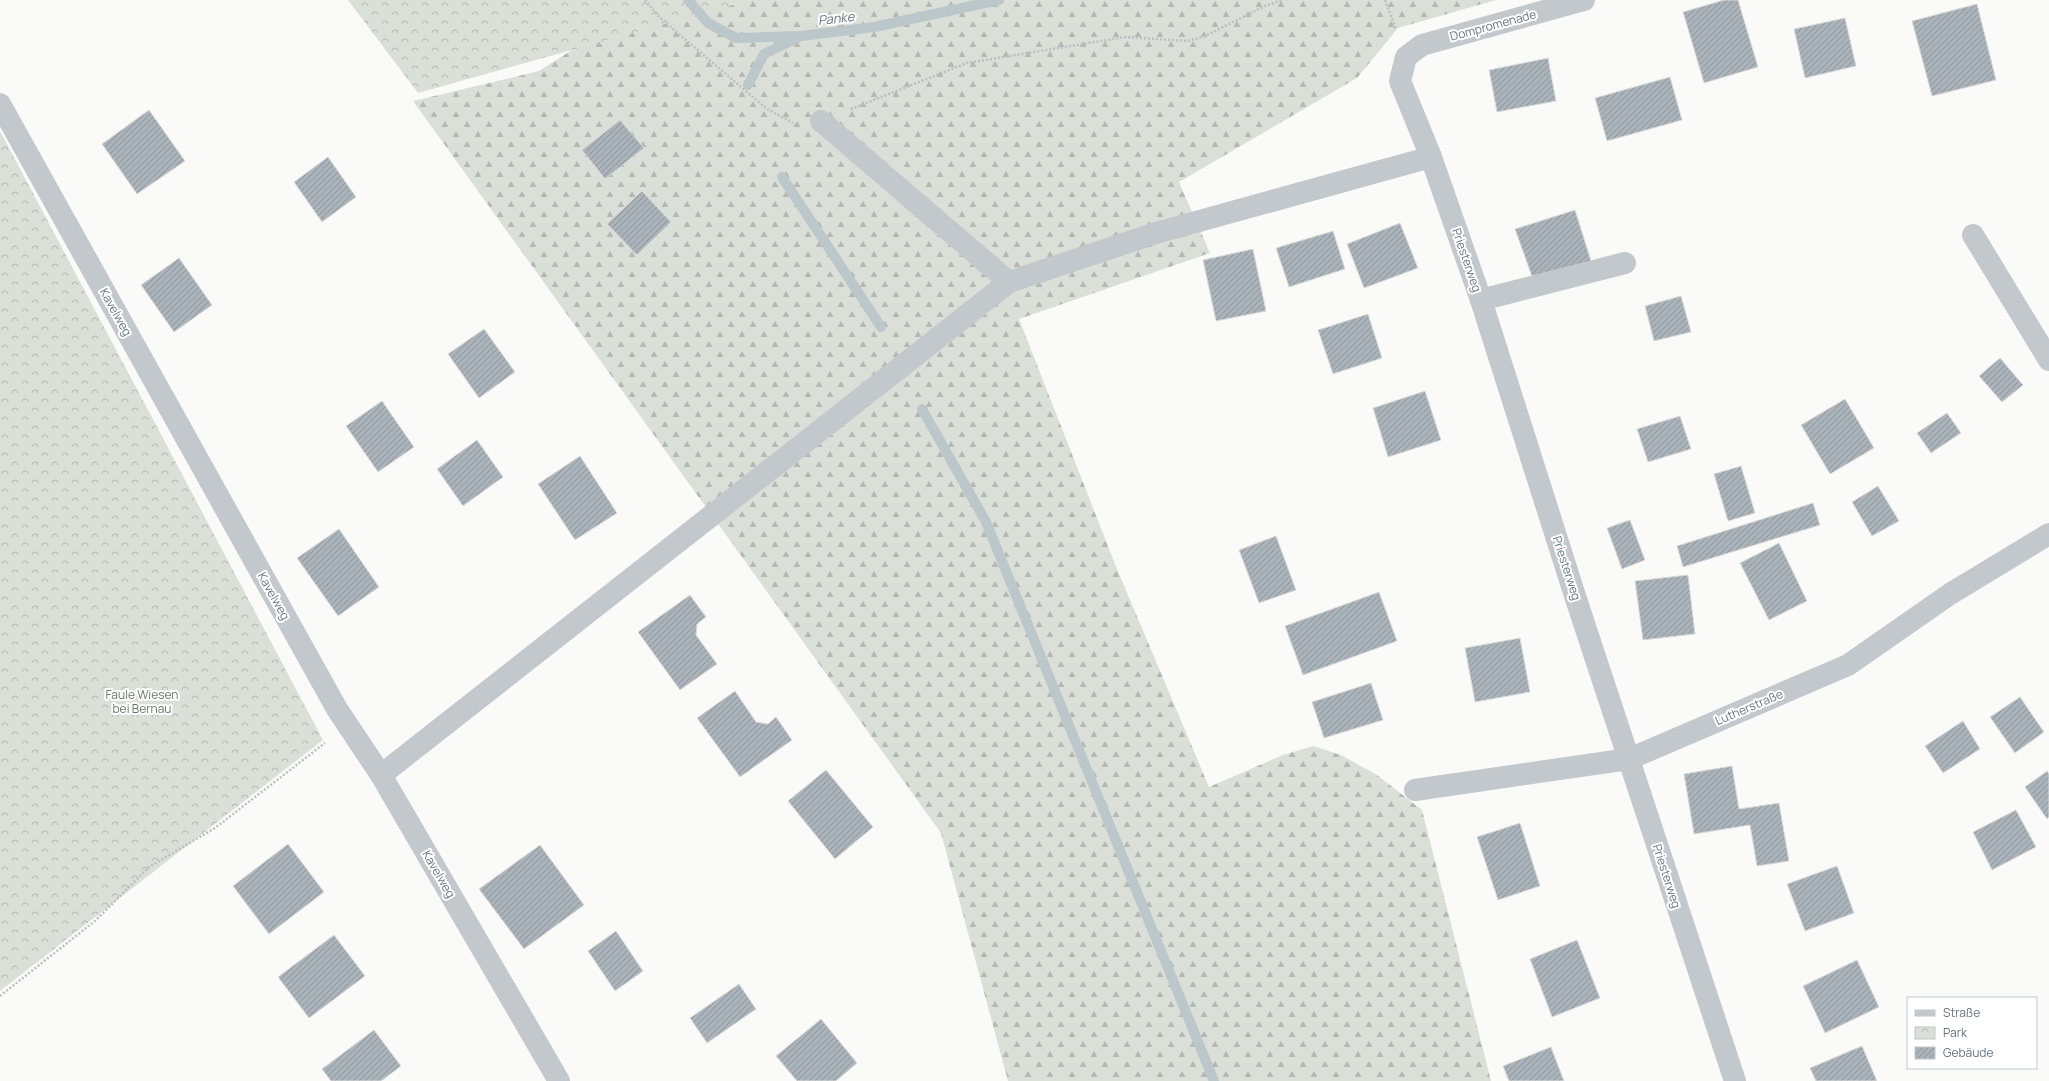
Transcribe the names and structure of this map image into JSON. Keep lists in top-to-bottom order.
{
  "streets": {
    "street": [
      "Dompromenade",
      "Priesterweg",
      "Kavelweg",
      "Lutherstraße"
    ]
  },
  "crossings": [
    ["Dompromenade", "Priesterweg"],
    ["Priesterweg", "Lutherstraße"]
  ],
  "water": ["Panke"],
  "parks": ["Faule Wiesen bei Bernau"],
  "legend": ["Straße", "Park", "Gebäude"]
}
